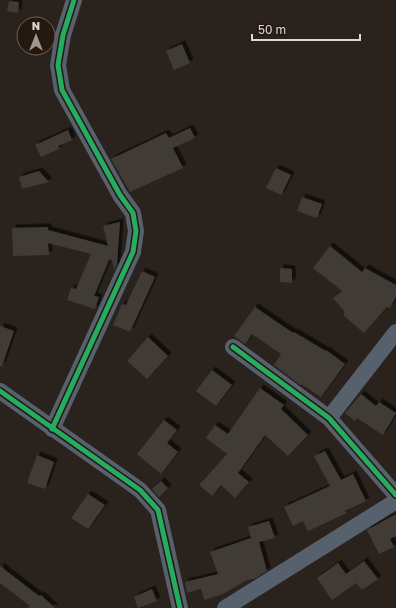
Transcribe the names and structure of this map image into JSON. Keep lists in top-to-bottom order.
{
  "scale_bar": "50 m",
  "north": "top"
}
